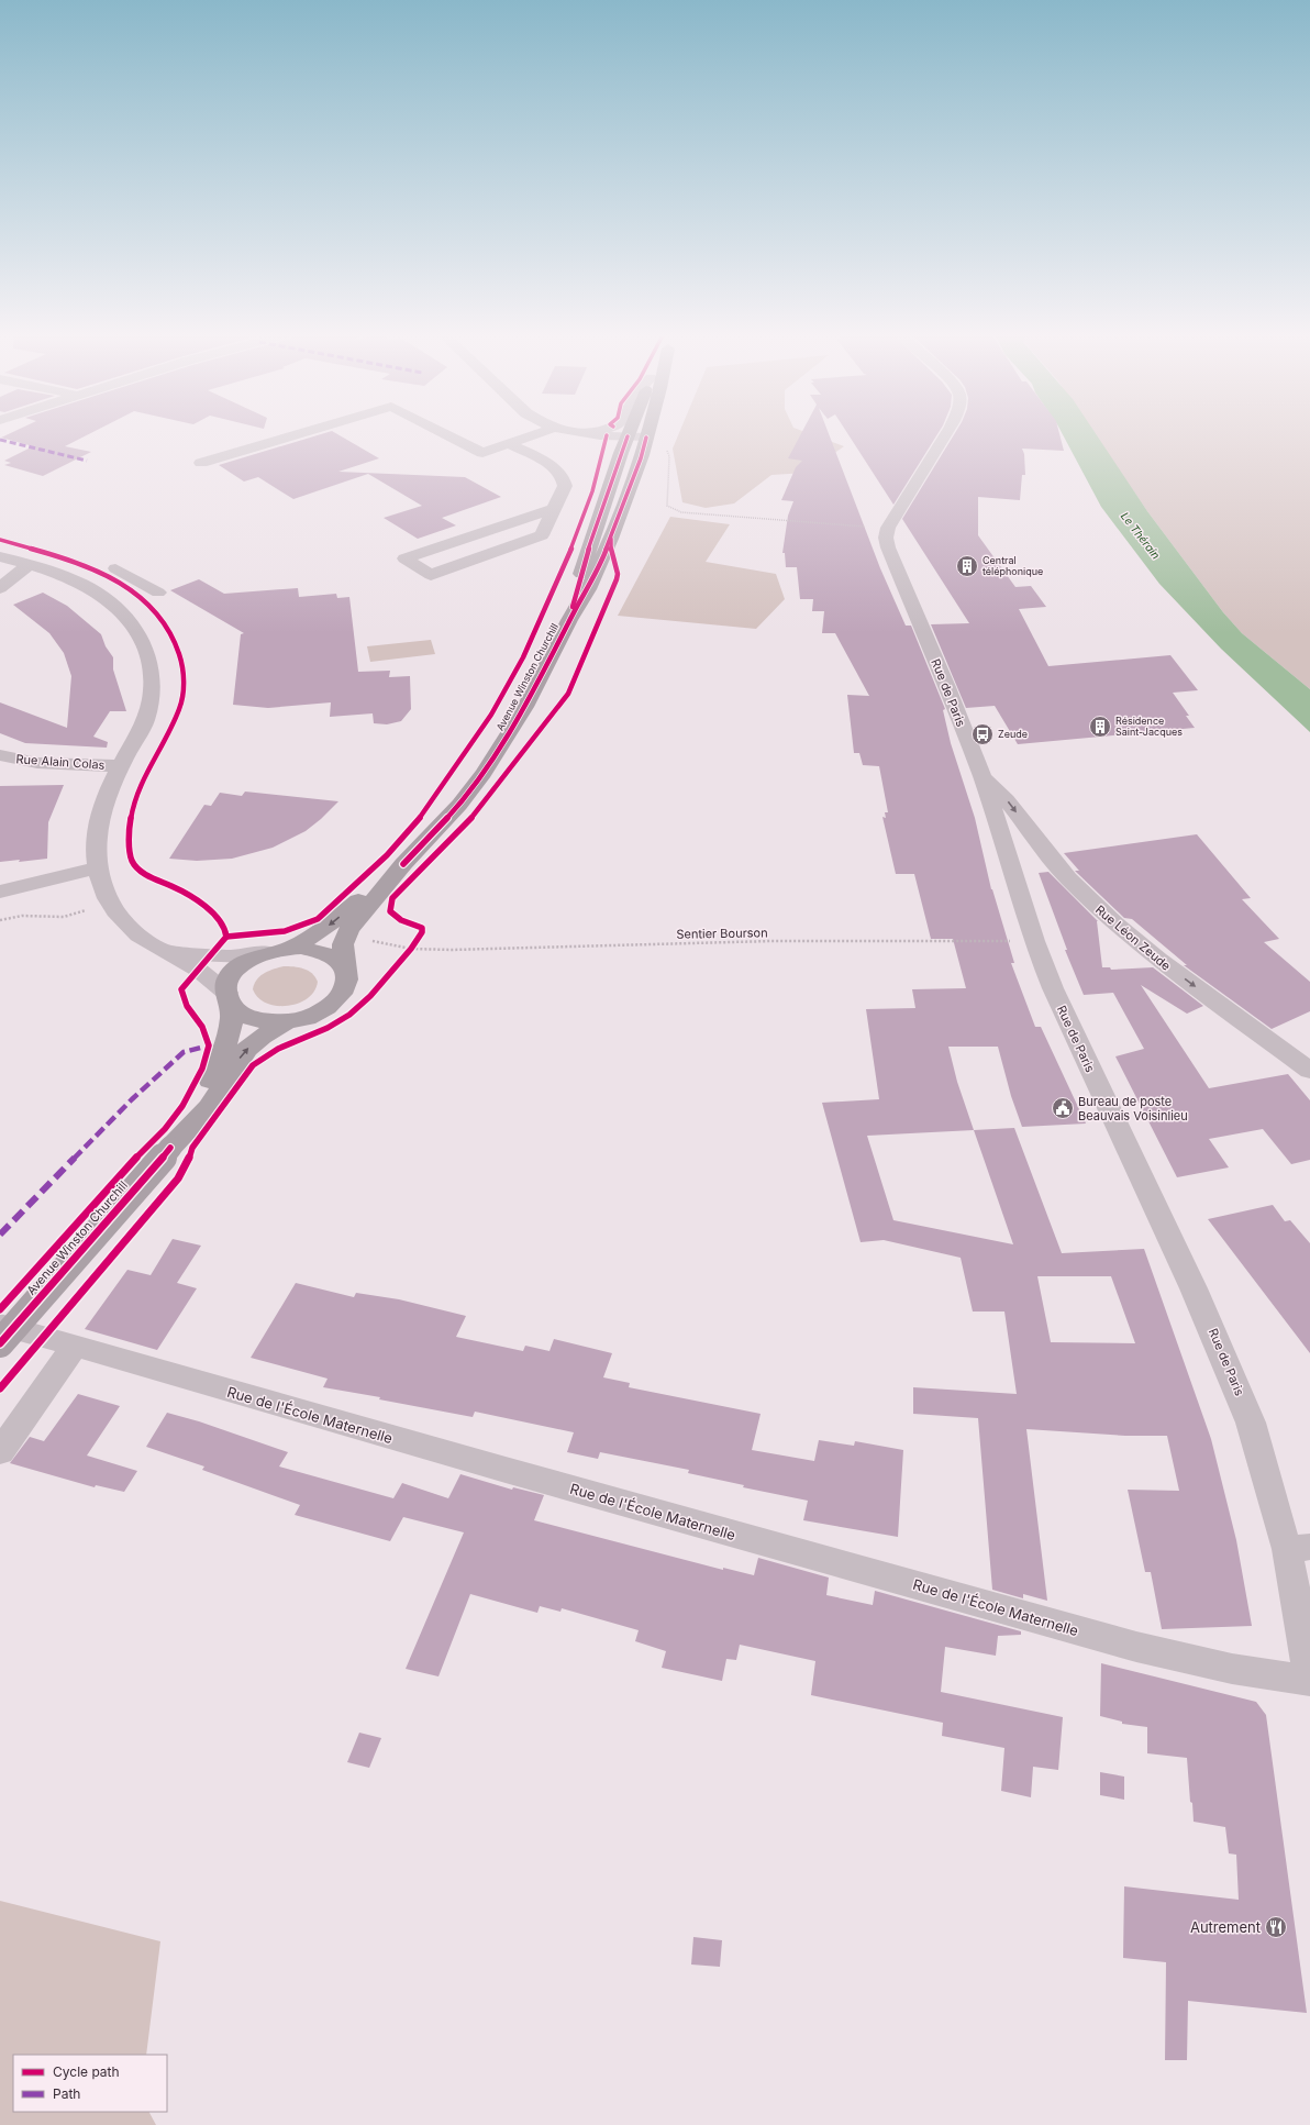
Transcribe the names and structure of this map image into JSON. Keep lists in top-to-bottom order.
{
  "streets": {
    "main road": ["Avenue Winston Churchill"],
    "street": [
      "Rue de Paris",
      "Rue Alain Colas",
      "Rue Léon Zeude",
      "Rue de l'École Maternelle"
    ],
    "path": ["Sentier Bourson"]
  },
  "crossings": [
    ["Rue de Paris", "Sentier Bourson"],
    ["Rue de Paris", "Rue Léon Zeude"],
    ["Rue de Paris", "Rue de l'École Maternelle"]
  ],
  "one_way": ["Rue Léon Zeude"],
  "water": ["Le Thérain"],
  "places": {
    "building": ["Central téléphonique", "Résidence Saint-Jacques"],
    "bus stop": ["Zeude"],
    "public building": ["Bureau de poste Beauvais Voisinlieu"],
    "restaurant": ["Autrement"]
  },
  "legend": ["Cycle path", "Path"]
}
